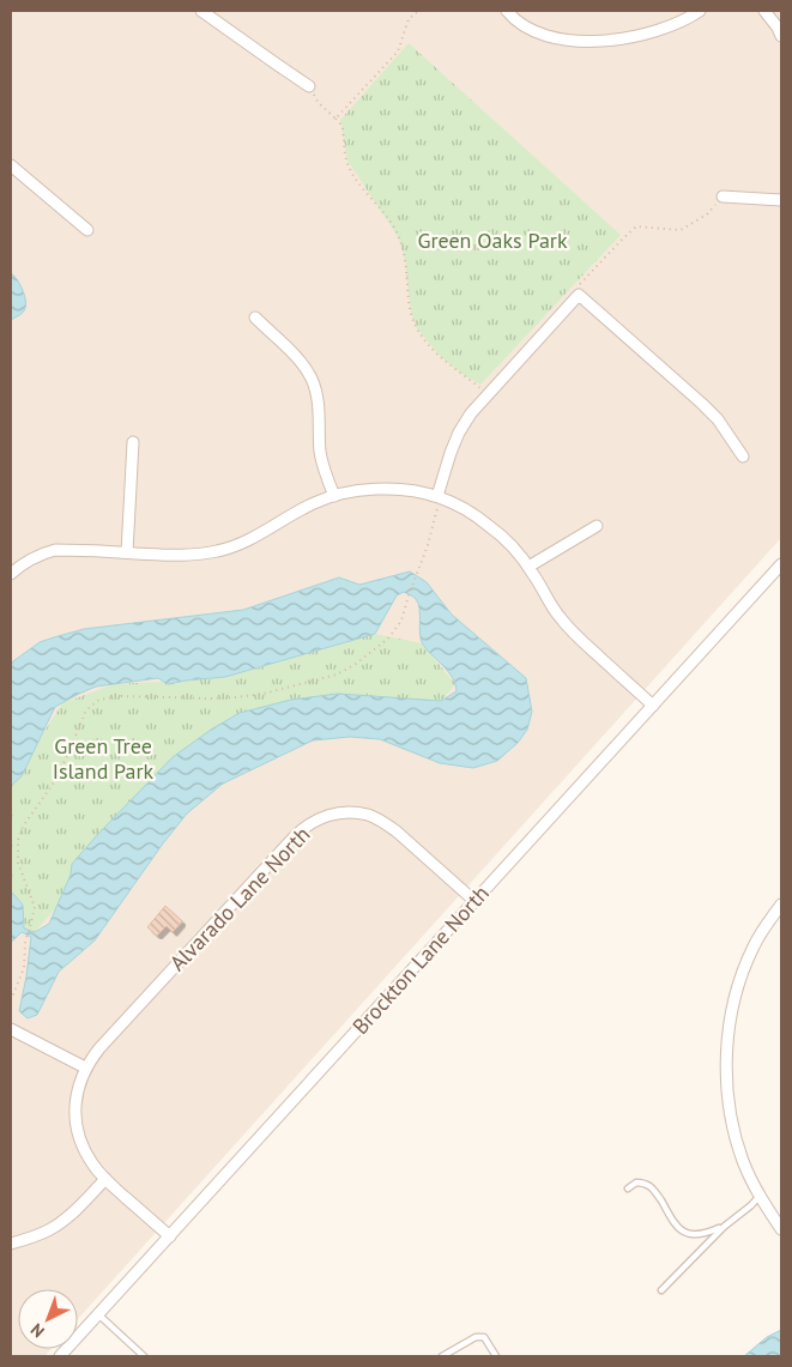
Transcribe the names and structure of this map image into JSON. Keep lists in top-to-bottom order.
{
  "streets": {
    "street": ["Alvarado Lane North", "Brockton Lane North"]
  },
  "crossings": [
    ["Alvarado Lane North", "Brockton Lane North"]
  ],
  "parks": ["Green Oaks Park", "Green Tree Island Park"],
  "north": "bottom left"
}
